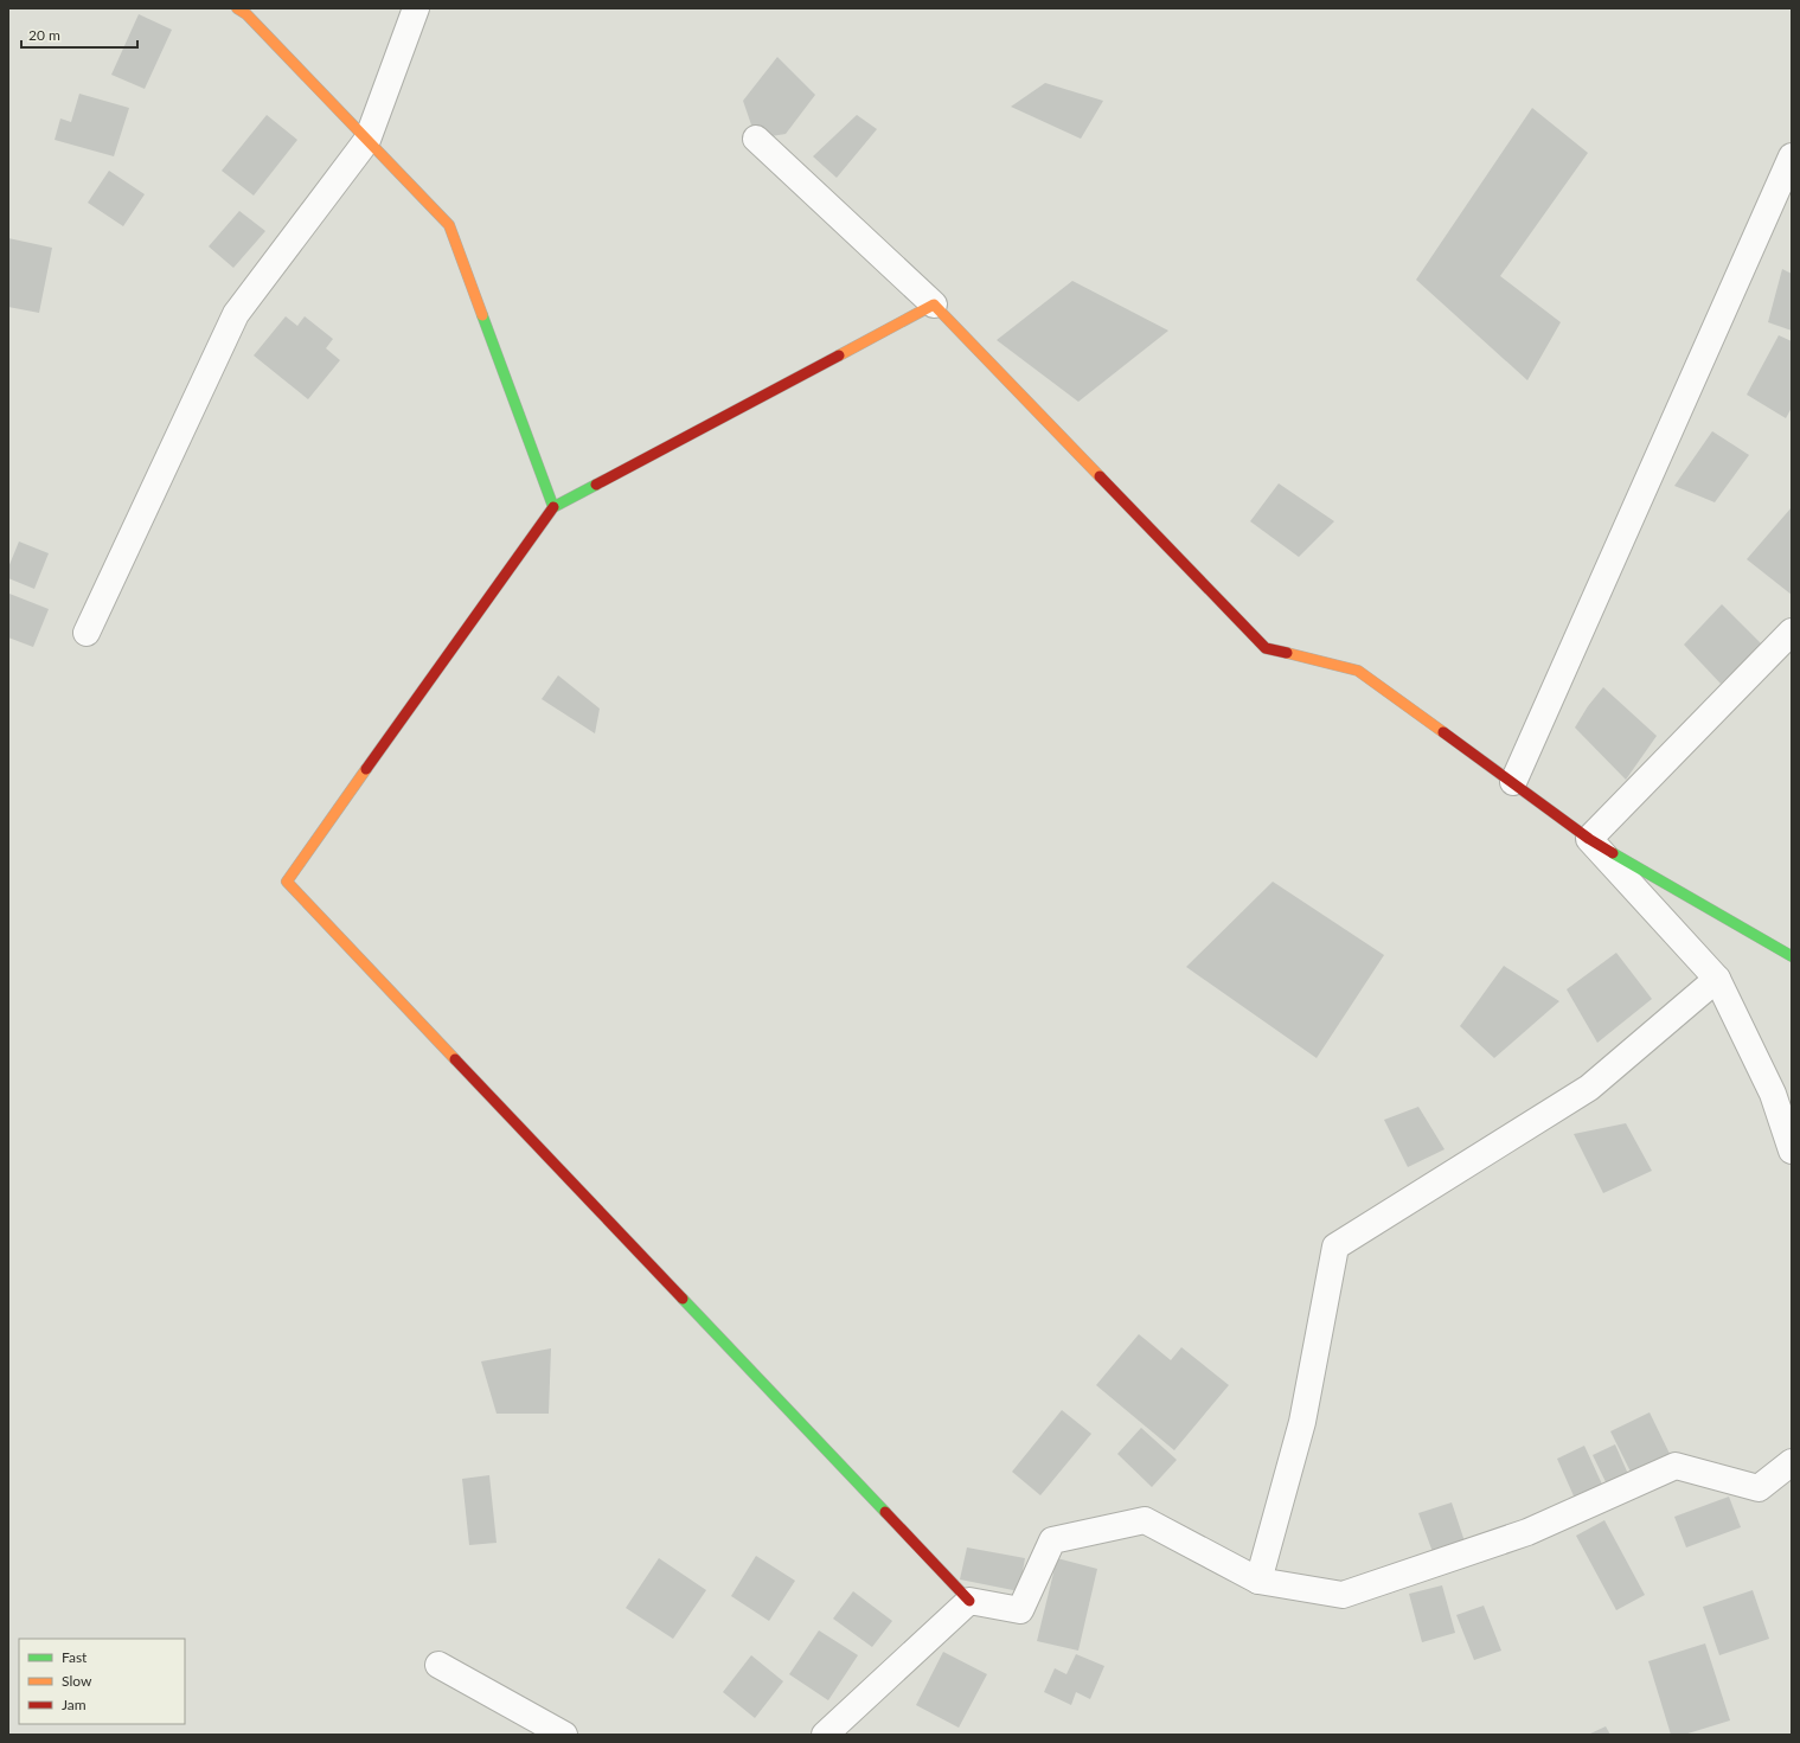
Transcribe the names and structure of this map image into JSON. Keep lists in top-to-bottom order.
{
  "legend": ["Fast", "Slow", "Jam"],
  "scale_bar": "20 m"
}
